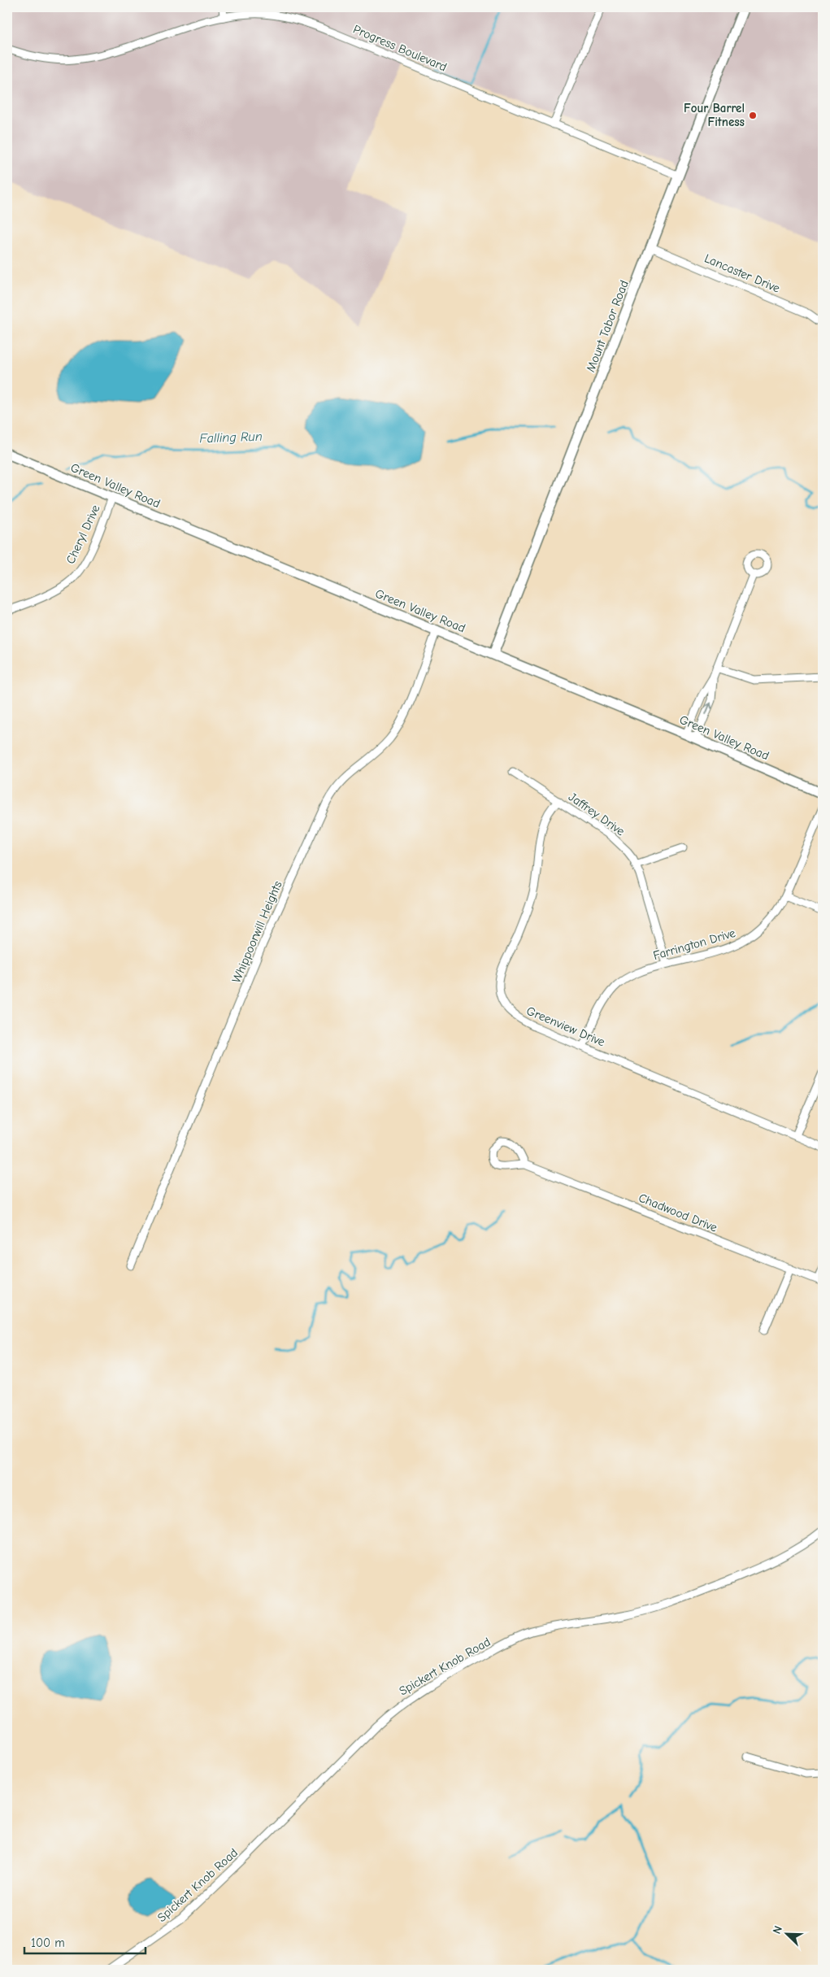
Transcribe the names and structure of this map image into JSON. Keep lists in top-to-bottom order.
{
  "streets": {
    "street": [
      "Progress Boulevard",
      "Lancaster Drive",
      "Mount Tabor Road",
      "Green Valley Road",
      "Cheryl Drive",
      "Jaffrey Drive",
      "Whippoorwill Heights",
      "Farrington Drive",
      "Greenview Drive",
      "Chadwood Drive",
      "Spickert Knob Road"
    ]
  },
  "crossings": [
    ["Progress Boulevard", "Mount Tabor Road"],
    ["Lancaster Drive", "Mount Tabor Road"],
    ["Mount Tabor Road", "Green Valley Road"],
    ["Green Valley Road", "Cheryl Drive"],
    ["Green Valley Road", "Whippoorwill Heights"],
    ["Jaffrey Drive", "Farrington Drive"],
    ["Jaffrey Drive", "Greenview Drive"],
    ["Farrington Drive", "Greenview Drive"]
  ],
  "water": ["Falling Run"],
  "places": ["Four Barrel Fitness"],
  "scale_bar": "100 m",
  "north": "top left"
}
